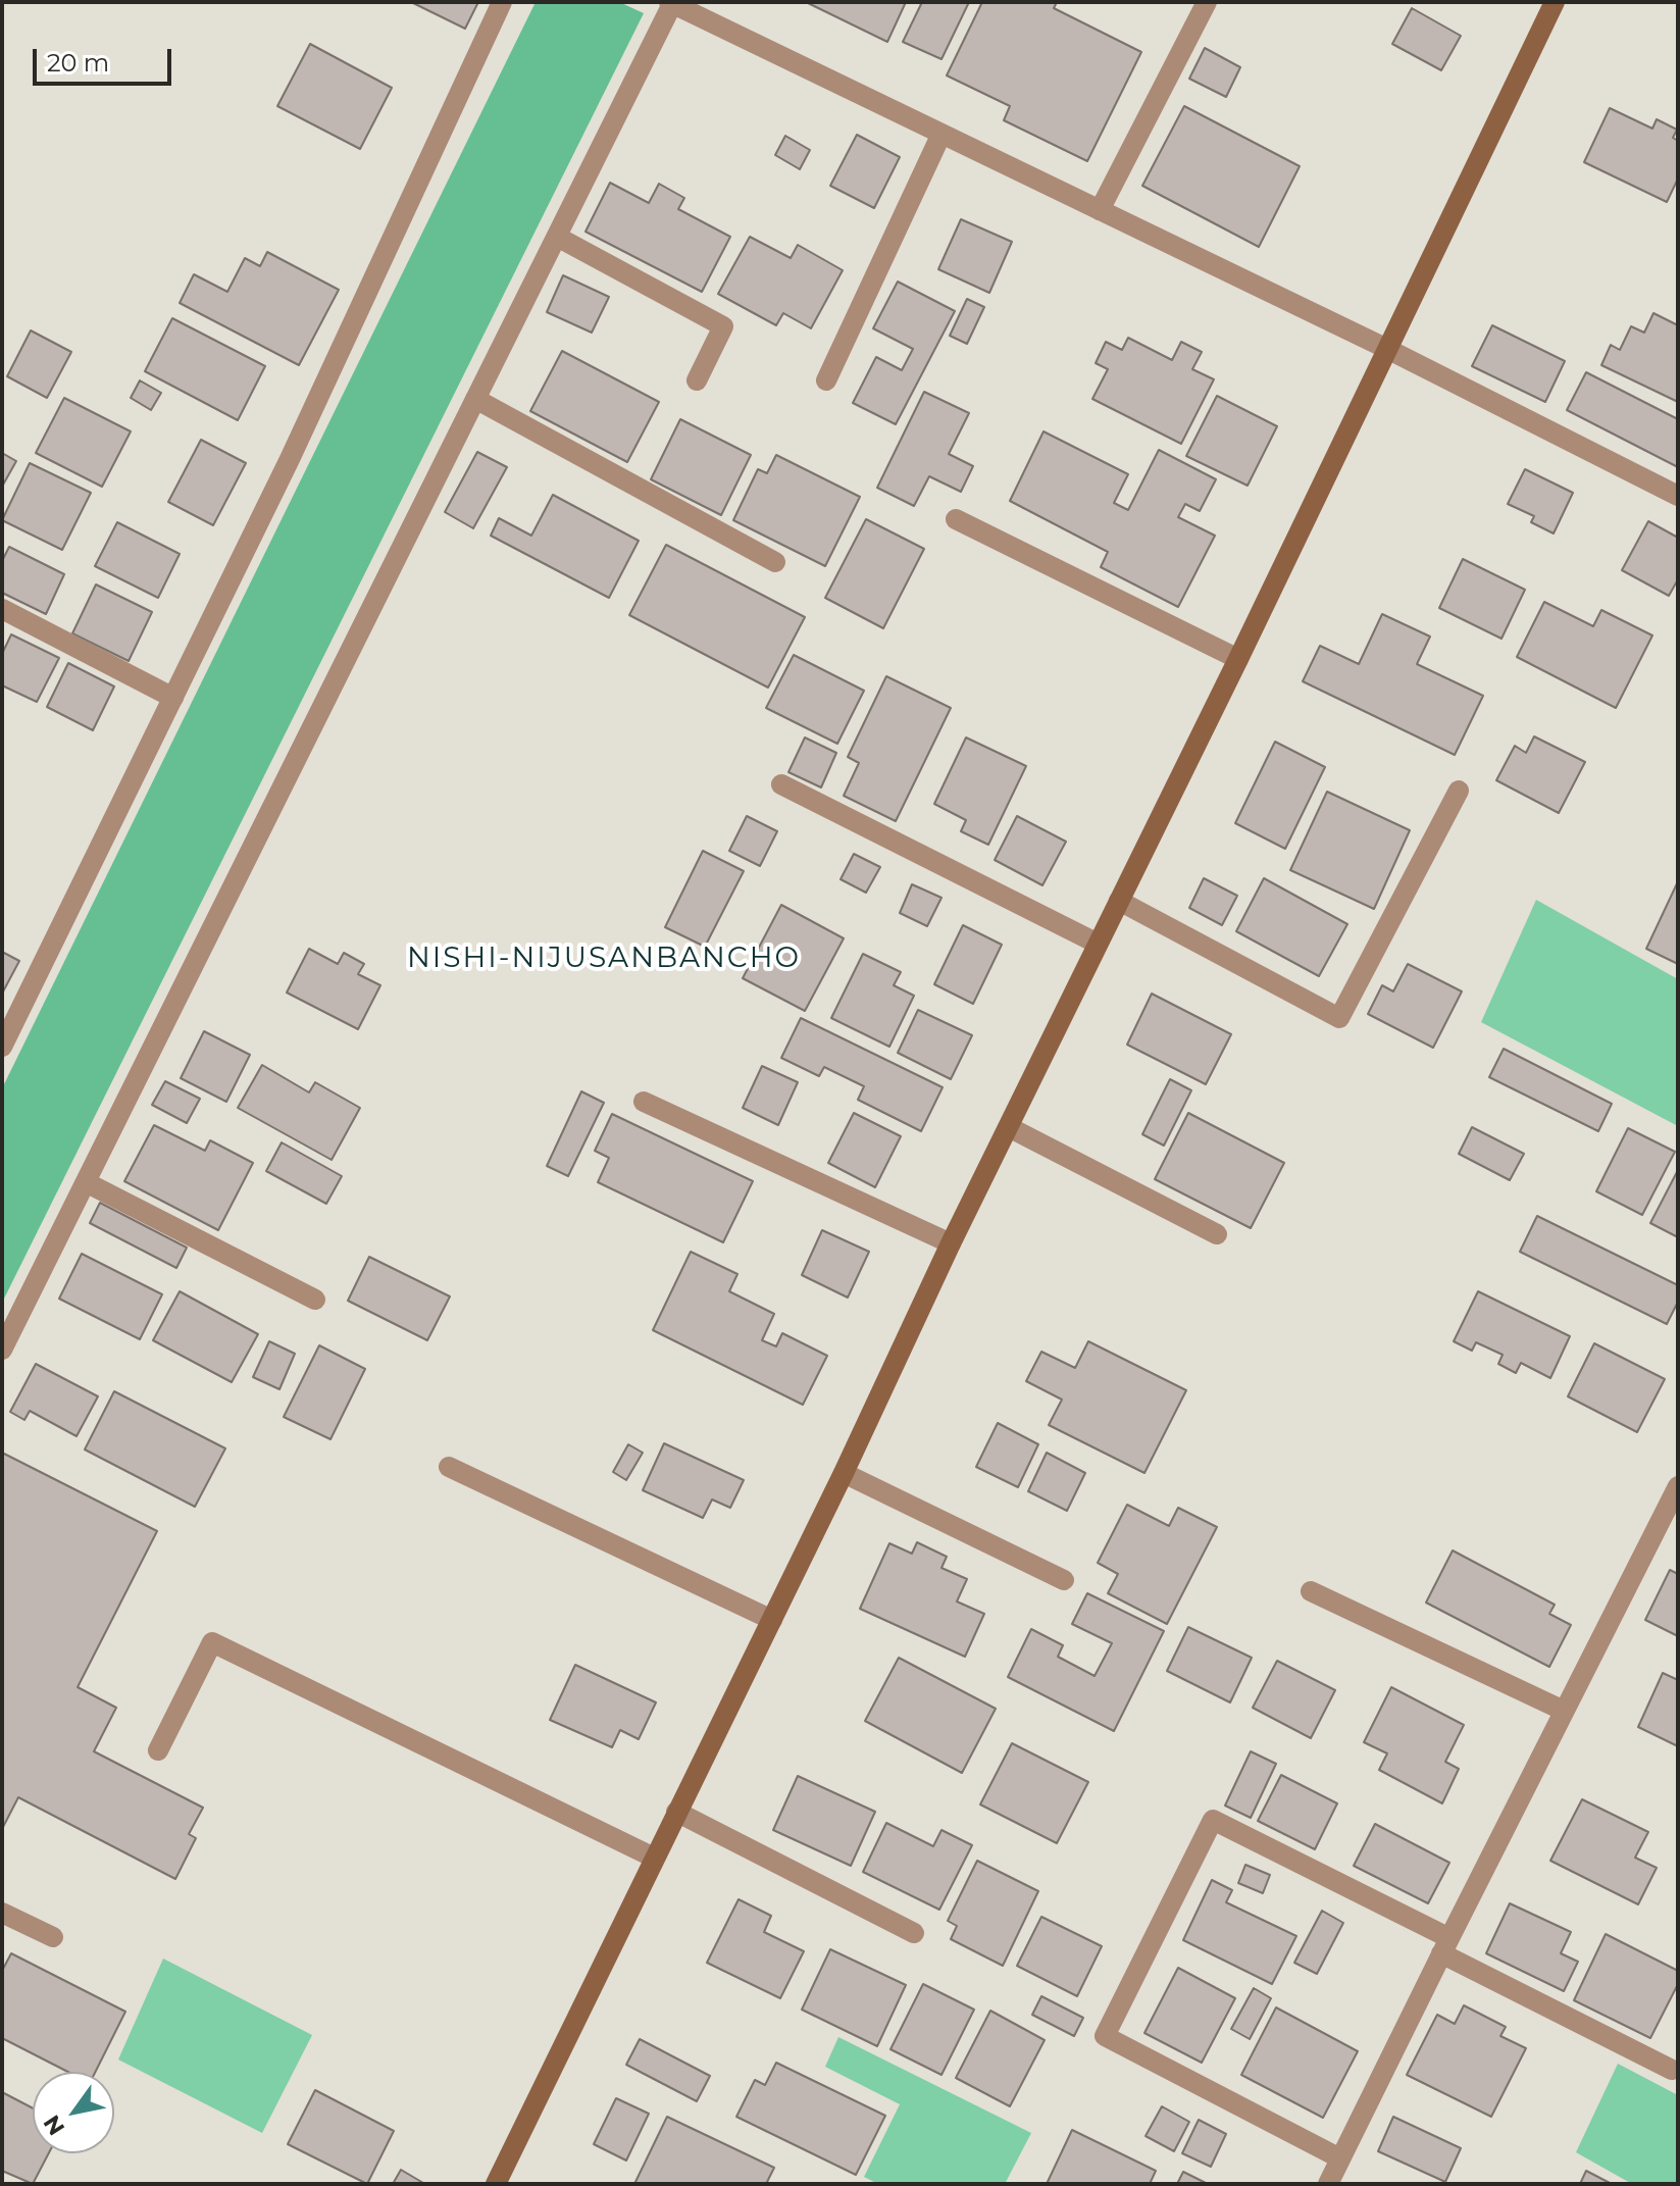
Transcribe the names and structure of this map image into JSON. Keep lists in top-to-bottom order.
{
  "districts": ["NISHI-NIJUSANBANCHO"],
  "scale_bar": "20 m",
  "north": "bottom left"
}
